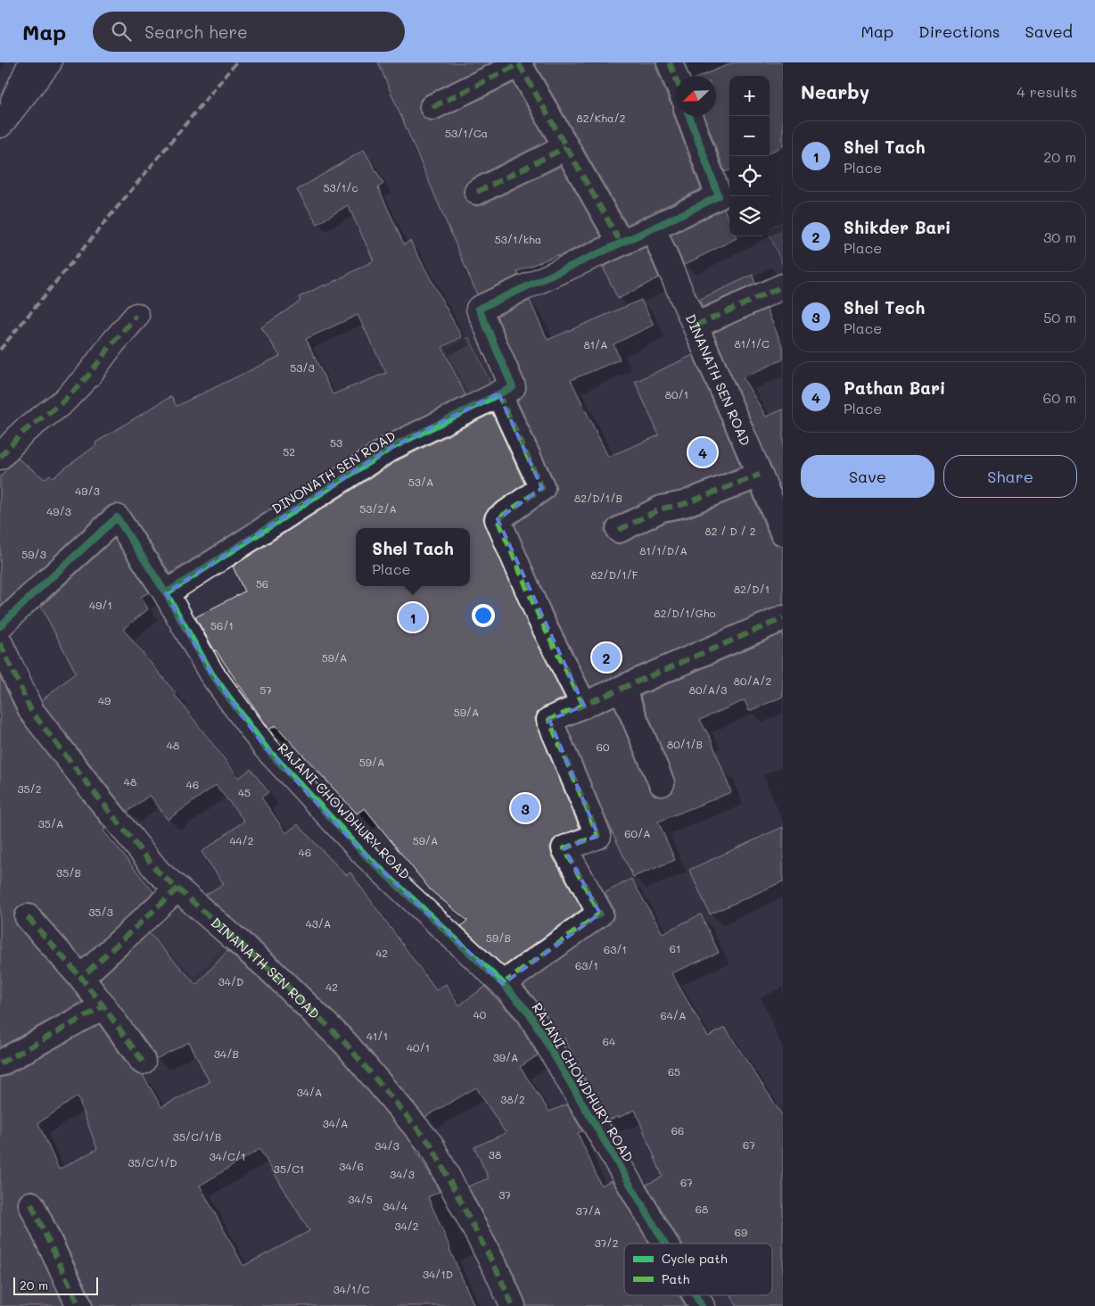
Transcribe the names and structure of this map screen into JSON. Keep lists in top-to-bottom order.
{
  "streets": {
    "street": ["DINANATH SEN ROAD", "DINONATH SEN ROAD", "RAJANI CHOWDHURY ROAD"]
  },
  "crossings": [
    ["DINANATH SEN ROAD", "DINONATH SEN ROAD"],
    ["DINONATH SEN ROAD", "RAJANI CHOWDHURY ROAD"]
  ],
  "house_numbers": [
    "82/Kha/2",
    "53/1/Ca",
    "53/1/c",
    "53/1/kha",
    "81/1/C",
    "81/A",
    "53/3",
    "80/1",
    "53",
    "52",
    "53/A",
    "49/3",
    "82/D/1/B",
    "53/2/A",
    "49/3",
    "82 / D / 2",
    "81/1/D/A",
    "59/3",
    "82/D/1/F",
    "56",
    "82/D/1",
    "49/1",
    "82/D/1/Gho",
    "56/1",
    "59/A",
    "80/A/2",
    "57",
    "80/A/3",
    "49",
    "59/A",
    "80/1/B",
    "48",
    "60",
    "59/A",
    "48",
    "46",
    "35/2",
    "45",
    "35/A",
    "60/A",
    "44/2",
    "59/A",
    "46",
    "35/B",
    "35/3",
    "43/A",
    "59/B",
    "61",
    "63/1",
    "42",
    "63/1",
    "34/D",
    "42",
    "40",
    "64/A",
    "41/1",
    "64",
    "40/1",
    "34/B",
    "39/A",
    "65",
    "34/A",
    "38/2",
    "34/A",
    "66",
    "35/C/1/B",
    "67",
    "34/3",
    "38",
    "34/C/1",
    "35/C/1/D",
    "34/6",
    "35/C1",
    "34/3",
    "67",
    "37",
    "34/5",
    "34/4",
    "68",
    "37/A",
    "34/2",
    "69",
    "37/2",
    "34/1D",
    "34/1/C"
  ],
  "legend": ["Cycle path", "Path"],
  "scale_bar": "20 m",
  "north": "bottom left",
  "page": {
    "header": "Map",
    "search": "Search here",
    "nav": ["Map", "Directions", "Saved"],
    "heading": ["Nearby", "4 results"],
    "map_buttons": ["+", "−"],
    "list": [
      {
        "mark": "1",
        "name": "Shel Tach",
        "note": "Place",
        "value": "20 m"
      },
      {
        "mark": "2",
        "name": "Shikder Bari",
        "note": "Place",
        "value": "30 m"
      },
      {
        "mark": "3",
        "name": "Shel Tech",
        "note": "Place",
        "value": "50 m"
      },
      {
        "mark": "4",
        "name": "Pathan Bari",
        "note": "Place",
        "value": "60 m"
      }
    ],
    "pins": [
      "4",
      "1",
      "2",
      "3"
    ],
    "buttons": ["Save", "Share"],
    "popup": ["Shel Tach", "Place"],
    "scale": "20 m"
  }
}
